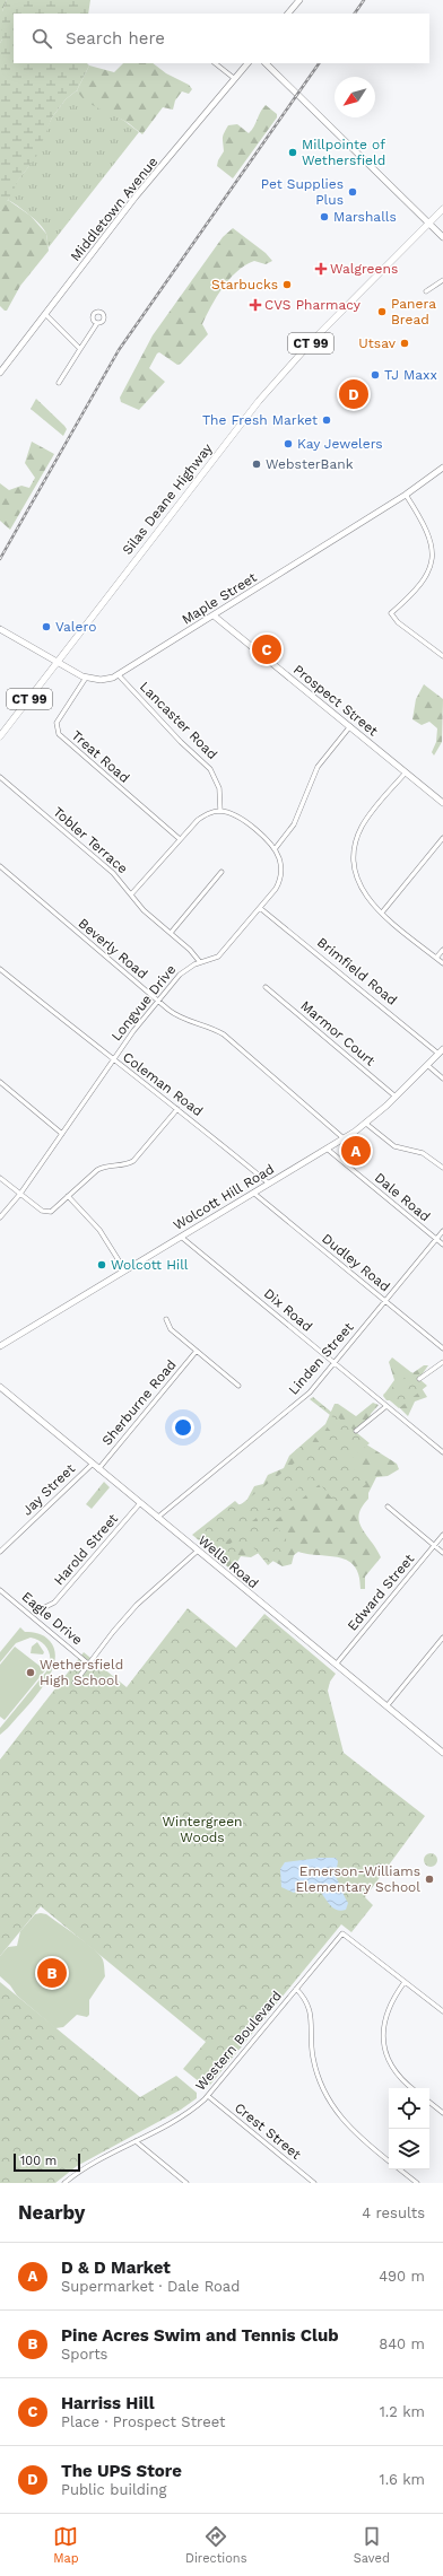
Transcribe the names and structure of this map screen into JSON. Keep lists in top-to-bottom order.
{
  "streets": {
    "main road": [
      "Middletown Avenue",
      "CT 99",
      "Silas Deane Highway",
      "Maple Street",
      "Prospect Street",
      "Wolcott Hill Road",
      "Wells Road"
    ],
    "street": [
      "Lancaster Road",
      "Treat Road",
      "Tobler Terrace",
      "Beverly Road",
      "Brimfield Road",
      "Longvue Drive",
      "Marmor Court",
      "Coleman Road",
      "Dale Road",
      "Dudley Road",
      "Dix Road",
      "Linden Street",
      "Sherburne Road",
      "Jay Street",
      "Harold Street",
      "Edward Street",
      "Eagle Drive",
      "Western Boulevard",
      "Crest Street"
    ]
  },
  "crossings": [
    ["Silas Deane Highway", "Maple Street"],
    ["Maple Street", "Prospect Street"],
    ["Maple Street", "Lancaster Road"],
    ["Maple Street", "Treat Road"],
    ["Lancaster Road", "Treat Road"],
    ["Lancaster Road", "Tobler Terrace"],
    ["Lancaster Road", "Brimfield Road"],
    ["Lancaster Road", "Longvue Drive"],
    ["Treat Road", "Tobler Terrace"],
    ["Treat Road", "Brimfield Road"],
    ["Treat Road", "Longvue Drive"],
    ["Tobler Terrace", "Brimfield Road"],
    ["Tobler Terrace", "Longvue Drive"],
    ["Beverly Road", "Longvue Drive"],
    ["Beverly Road", "Wolcott Hill Road"],
    ["Brimfield Road", "Longvue Drive"],
    ["Brimfield Road", "Wolcott Hill Road"],
    ["Longvue Drive", "Coleman Road"],
    ["Marmor Court", "Wolcott Hill Road"],
    ["Coleman Road", "Wolcott Hill Road"],
    ["Wolcott Hill Road", "Dale Road"],
    ["Wolcott Hill Road", "Dudley Road"],
    ["Wolcott Hill Road", "Dix Road"],
    ["Dale Road", "Linden Street"],
    ["Dudley Road", "Linden Street"],
    ["Dix Road", "Linden Street"],
    ["Linden Street", "Wells Road"],
    ["Sherburne Road", "Wells Road"],
    ["Jay Street", "Wells Road"],
    ["Harold Street", "Wells Road"],
    ["Wells Road", "Edward Street"],
    ["Western Boulevard", "Crest Street"]
  ],
  "parks": ["Wintergreen Woods"],
  "places": {
    "other": [
      "Millpointe of Wethersfield",
      "Pet Supplies Plus",
      "Marshalls",
      "Starbucks",
      "Panera Bread",
      "Utsav",
      "TJ Maxx",
      "The Fresh Market",
      "Kay Jewelers",
      "WebsterBank",
      "Valero",
      "Wolcott Hill",
      "Wethersfield High School",
      "Emerson-Williams Elementary School"
    ],
    "health": ["Walgreens", "CVS Pharmacy"]
  },
  "scale_bar": "100 m",
  "north": "bottom left",
  "page": {
    "search": "Search here",
    "pins": [
      "D",
      "C",
      "A",
      "B"
    ],
    "scale": "100 m",
    "heading": ["Nearby", "4 results"],
    "list": [
      {
        "mark": "A",
        "name": "D & D Market",
        "note": "Supermarket · Dale Road",
        "value": "490 m"
      },
      {
        "mark": "B",
        "name": "Pine Acres Swim and Tennis Club",
        "note": "Sports",
        "value": "840 m"
      },
      {
        "mark": "C",
        "name": "Harriss Hill",
        "note": "Place · Prospect Street",
        "value": "1.2 km"
      },
      {
        "mark": "D",
        "name": "The UPS Store",
        "note": "Public building",
        "value": "1.6 km"
      }
    ],
    "nav": ["Map", "Directions", "Saved"]
  }
}
